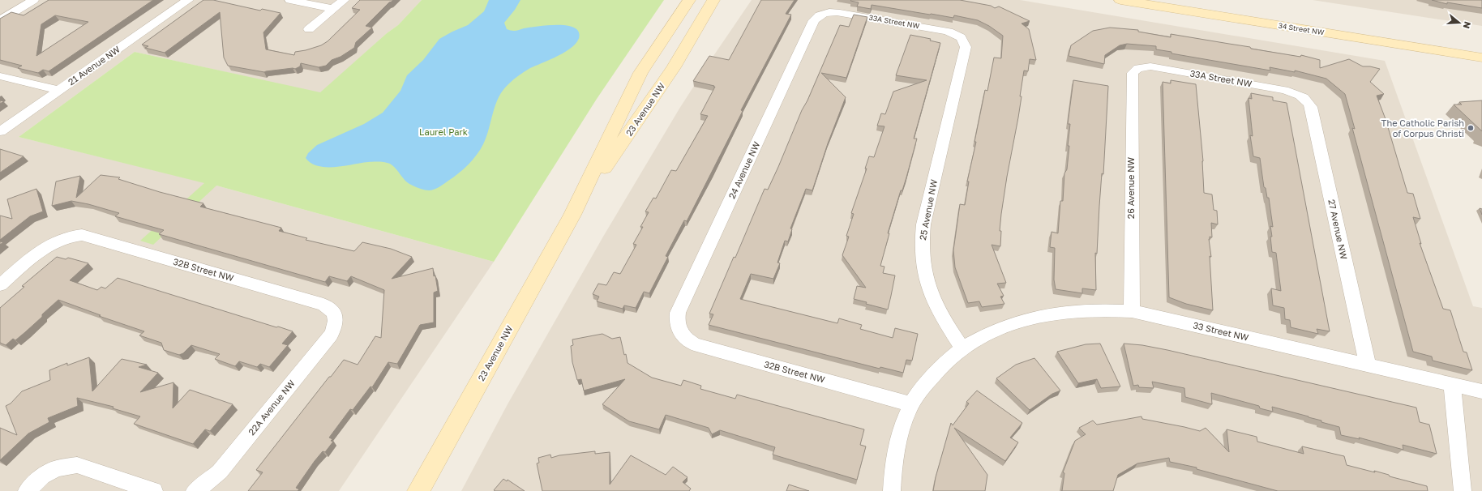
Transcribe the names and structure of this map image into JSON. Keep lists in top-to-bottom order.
{
  "streets": {
    "main road": ["34 Street NW", "23 Avenue NW"],
    "street": [
      "33A Street NW",
      "21 Avenue NW",
      "24 Avenue NW",
      "26 Avenue NW",
      "25 Avenue NW",
      "27 Avenue NW",
      "32B Street NW",
      "33 Street NW",
      "22A Avenue NW"
    ]
  },
  "crossings": [
    ["33A Street NW", "24 Avenue NW"],
    ["33A Street NW", "26 Avenue NW"],
    ["33A Street NW", "25 Avenue NW"],
    ["33A Street NW", "27 Avenue NW"],
    ["24 Avenue NW", "32B Street NW"],
    ["26 Avenue NW", "33 Street NW"],
    ["25 Avenue NW", "33 Street NW"],
    ["27 Avenue NW", "33 Street NW"],
    ["32B Street NW", "22A Avenue NW"]
  ],
  "parks": ["Laurel Park"],
  "places": ["The Catholic Parish of Corpus Christi"],
  "north": "right"
}
